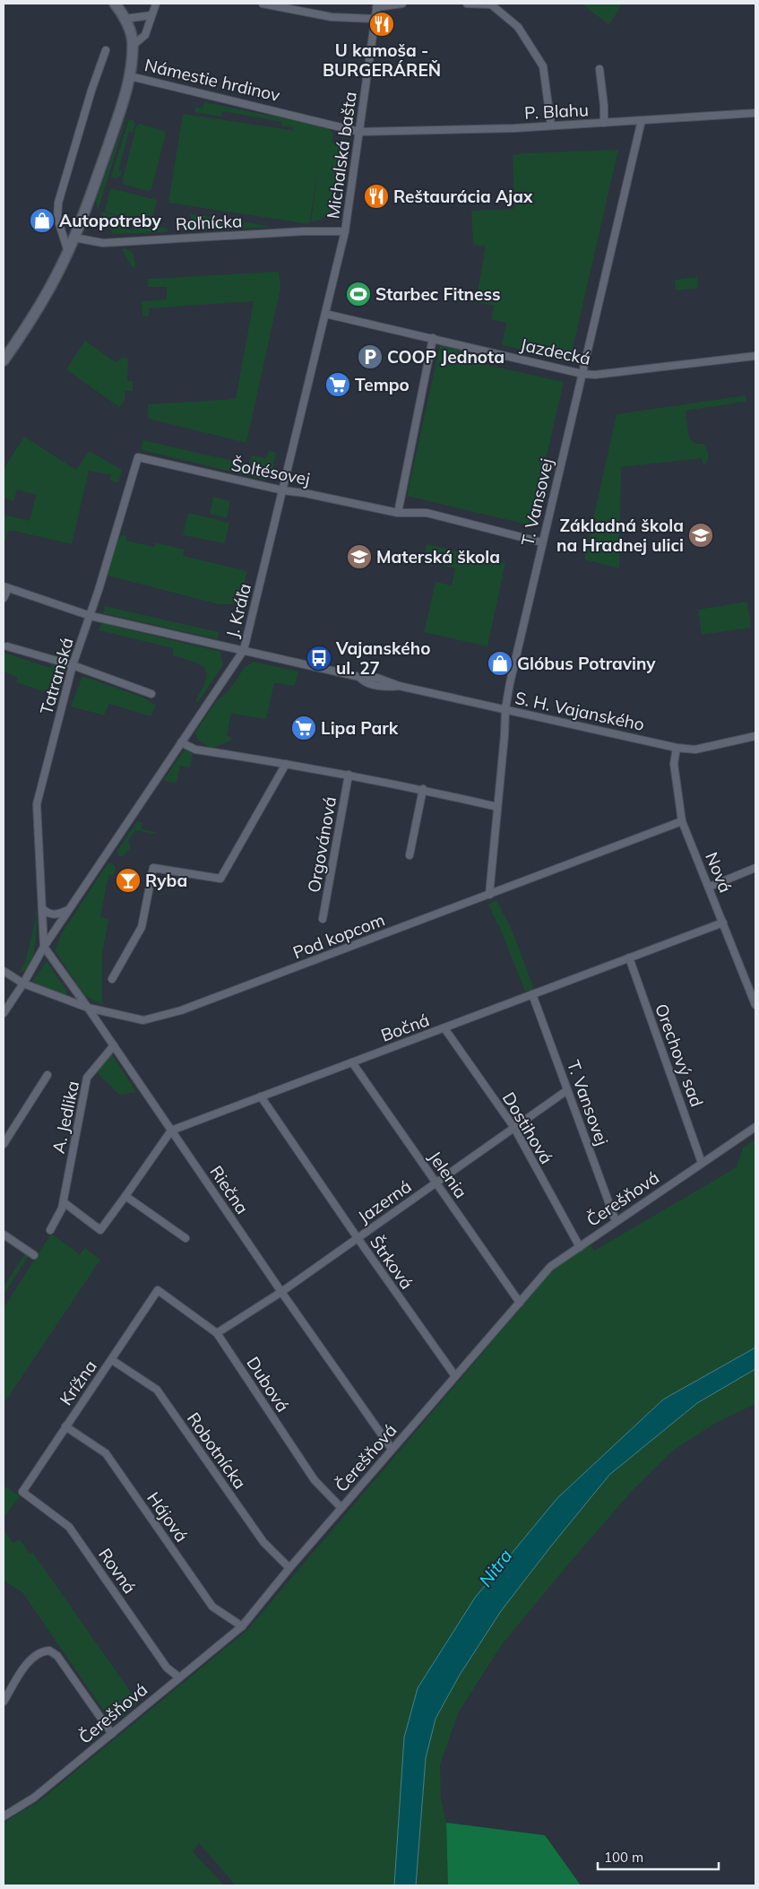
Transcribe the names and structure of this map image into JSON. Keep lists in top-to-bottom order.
{
  "streets": {
    "main road": ["Námestie hrdinov"],
    "street": [
      "P. Blahu",
      "Michalská bašta",
      "Roľnícka",
      "Jazdecká",
      "Šoltésovej",
      "T. Vansovej",
      "J. Kráľa",
      "Tatranská",
      "S. H. Vajanského",
      "Orgovánová",
      "Nová",
      "Pod kopcom",
      "Bočná",
      "Orechový sad",
      "A. Jedlika",
      "Dostihová",
      "Jelenia",
      "Riečna",
      "Čerešňová",
      "Jazerná",
      "Štrková",
      "Krížna",
      "Dubová",
      "Robotnícka",
      "Hájová",
      "Rovná"
    ]
  },
  "crossings": [
    ["Námestie hrdinov", "P. Blahu"],
    ["Námestie hrdinov", "Michalská bašta"],
    ["Námestie hrdinov", "Roľnícka"],
    ["P. Blahu", "Michalská bašta"],
    ["P. Blahu", "T. Vansovej"],
    ["Michalská bašta", "Roľnícka"],
    ["Michalská bašta", "J. Kráľa"],
    ["Roľnícka", "J. Kráľa"],
    ["Jazdecká", "T. Vansovej"],
    ["Jazdecká", "J. Kráľa"],
    ["Šoltésovej", "T. Vansovej"],
    ["Šoltésovej", "J. Kráľa"],
    ["Šoltésovej", "Tatranská"],
    ["T. Vansovej", "S. H. Vajanského"],
    ["T. Vansovej", "Orgovánová"],
    ["T. Vansovej", "Pod kopcom"],
    ["T. Vansovej", "Bočná"],
    ["T. Vansovej", "Čerešňová"],
    ["T. Vansovej", "Jazerná"],
    ["J. Kráľa", "Tatranská"],
    ["J. Kráľa", "S. H. Vajanského"],
    ["J. Kráľa", "Orgovánová"],
    ["J. Kráľa", "Riečna"],
    ["Tatranská", "S. H. Vajanského"],
    ["Tatranská", "Riečna"],
    ["S. H. Vajanského", "Nová"],
    ["Nová", "Pod kopcom"],
    ["Nová", "Bočná"],
    ["Pod kopcom", "Riečna"],
    ["Bočná", "Orechový sad"],
    ["Bočná", "Dostihová"],
    ["Bočná", "Jelenia"],
    ["Bočná", "Riečna"],
    ["Bočná", "Štrková"],
    ["Orechový sad", "Čerešňová"],
    ["A. Jedlika", "Riečna"],
    ["Dostihová", "Čerešňová"],
    ["Dostihová", "Jazerná"],
    ["Jelenia", "Čerešňová"],
    ["Jelenia", "Jazerná"],
    ["Riečna", "Čerešňová"],
    ["Riečna", "Jazerná"],
    ["Čerešňová", "Štrková"],
    ["Čerešňová", "Dubová"],
    ["Čerešňová", "Robotnícka"],
    ["Čerešňová", "Hájová"],
    ["Čerešňová", "Rovná"],
    ["Jazerná", "Štrková"],
    ["Jazerná", "Dubová"],
    ["Krížna", "Dubová"],
    ["Krížna", "Robotnícka"],
    ["Krížna", "Hájová"],
    ["Krížna", "Rovná"]
  ],
  "water": ["Nitra"],
  "places": {
    "restaurant": ["U kamoša - BURGERÁREŇ", "Reštaurácia Ajax"],
    "shop": ["Autopotreby", "Glóbus Potraviny"],
    "sports": ["Starbec Fitness"],
    "parking": ["COOP Jednota"],
    "supermarket": ["Tempo", "Lipa Park"],
    "school or university": ["Základná škola na Hradnej ulici", "Materská škola"],
    "bus stop": ["Vajanského ul. 27"],
    "bar": ["Ryba"]
  },
  "scale_bar": "100 m"
}
